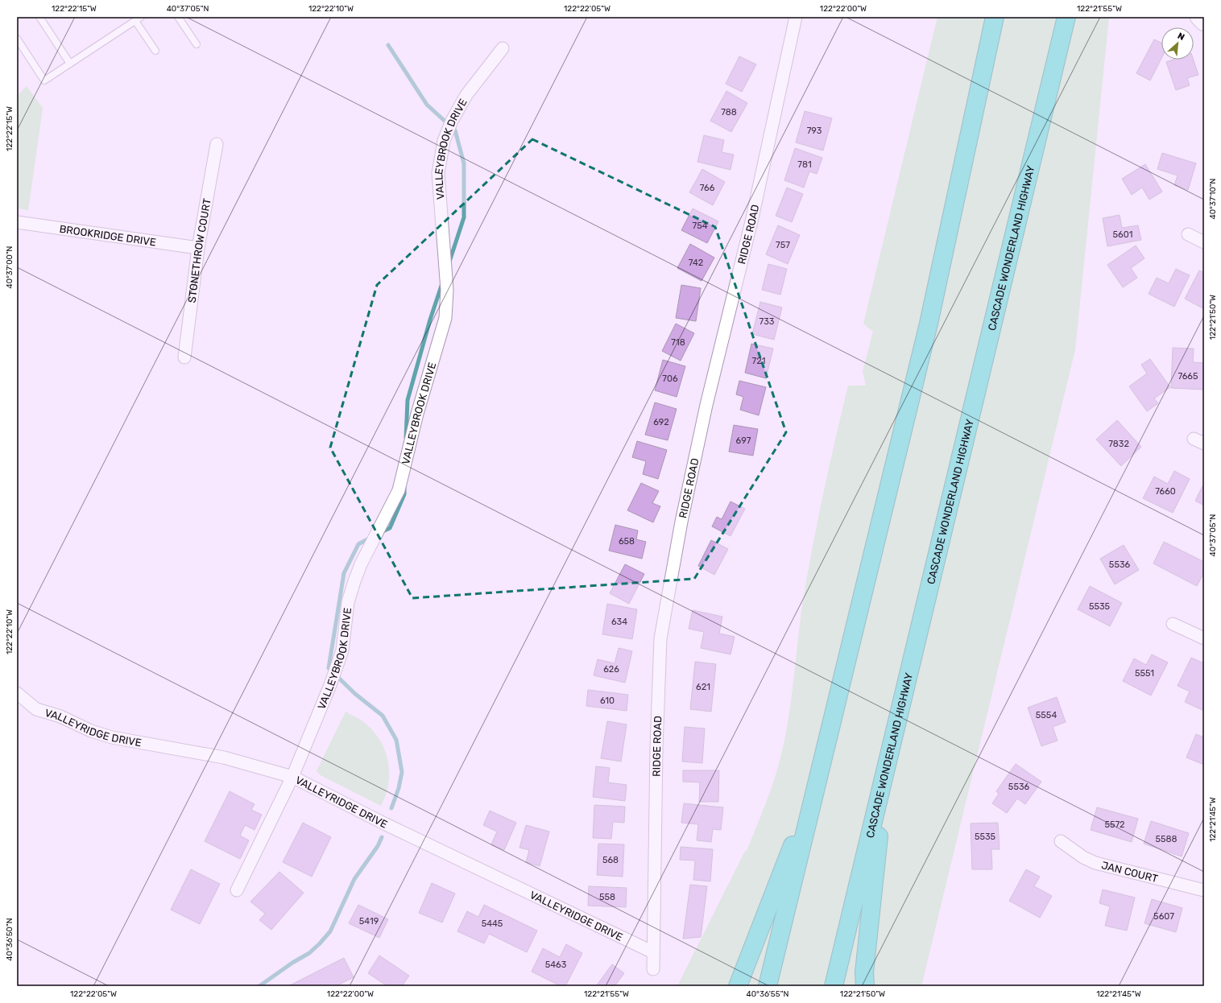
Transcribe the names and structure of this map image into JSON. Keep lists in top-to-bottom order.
{
  "streets": {
    "highway": ["CASCADE WONDERLAND HIGHWAY"],
    "street": [
      "VALLEYBROOK DRIVE",
      "RIDGE ROAD",
      "BROOKRIDGE DRIVE",
      "STONETHROW COURT",
      "VALLEYRIDGE DRIVE",
      "JAN COURT"
    ]
  },
  "crossings": [
    ["VALLEYBROOK DRIVE", "VALLEYRIDGE DRIVE"],
    ["RIDGE ROAD", "VALLEYRIDGE DRIVE"],
    ["BROOKRIDGE DRIVE", "STONETHROW COURT"]
  ],
  "house_numbers": [
    "788",
    "793",
    "781",
    "766",
    "754",
    "5601",
    "757",
    "742",
    "733",
    "718",
    "721",
    "7665",
    "706",
    "692",
    "697",
    "7832",
    "7660",
    "658",
    "5536",
    "5535",
    "634",
    "626",
    "5551",
    "621",
    "610",
    "5554",
    "5536",
    "5572",
    "5535",
    "5588",
    "568",
    "558",
    "5607",
    "5419",
    "5445",
    "5463"
  ],
  "north": "top right",
  "coordinates": [
    "122°22'15\"W",
    "40°37'05\"N",
    "122°22'10\"W",
    "122°22'05\"W",
    "122°22'00\"W",
    "122°21'55\"W",
    "40°37'10\"N",
    "40°37'00\"N",
    "122°21'50\"W",
    "122°21'45\"W",
    "40°36'50\"N",
    "40°36'55\"N"
  ]
}
